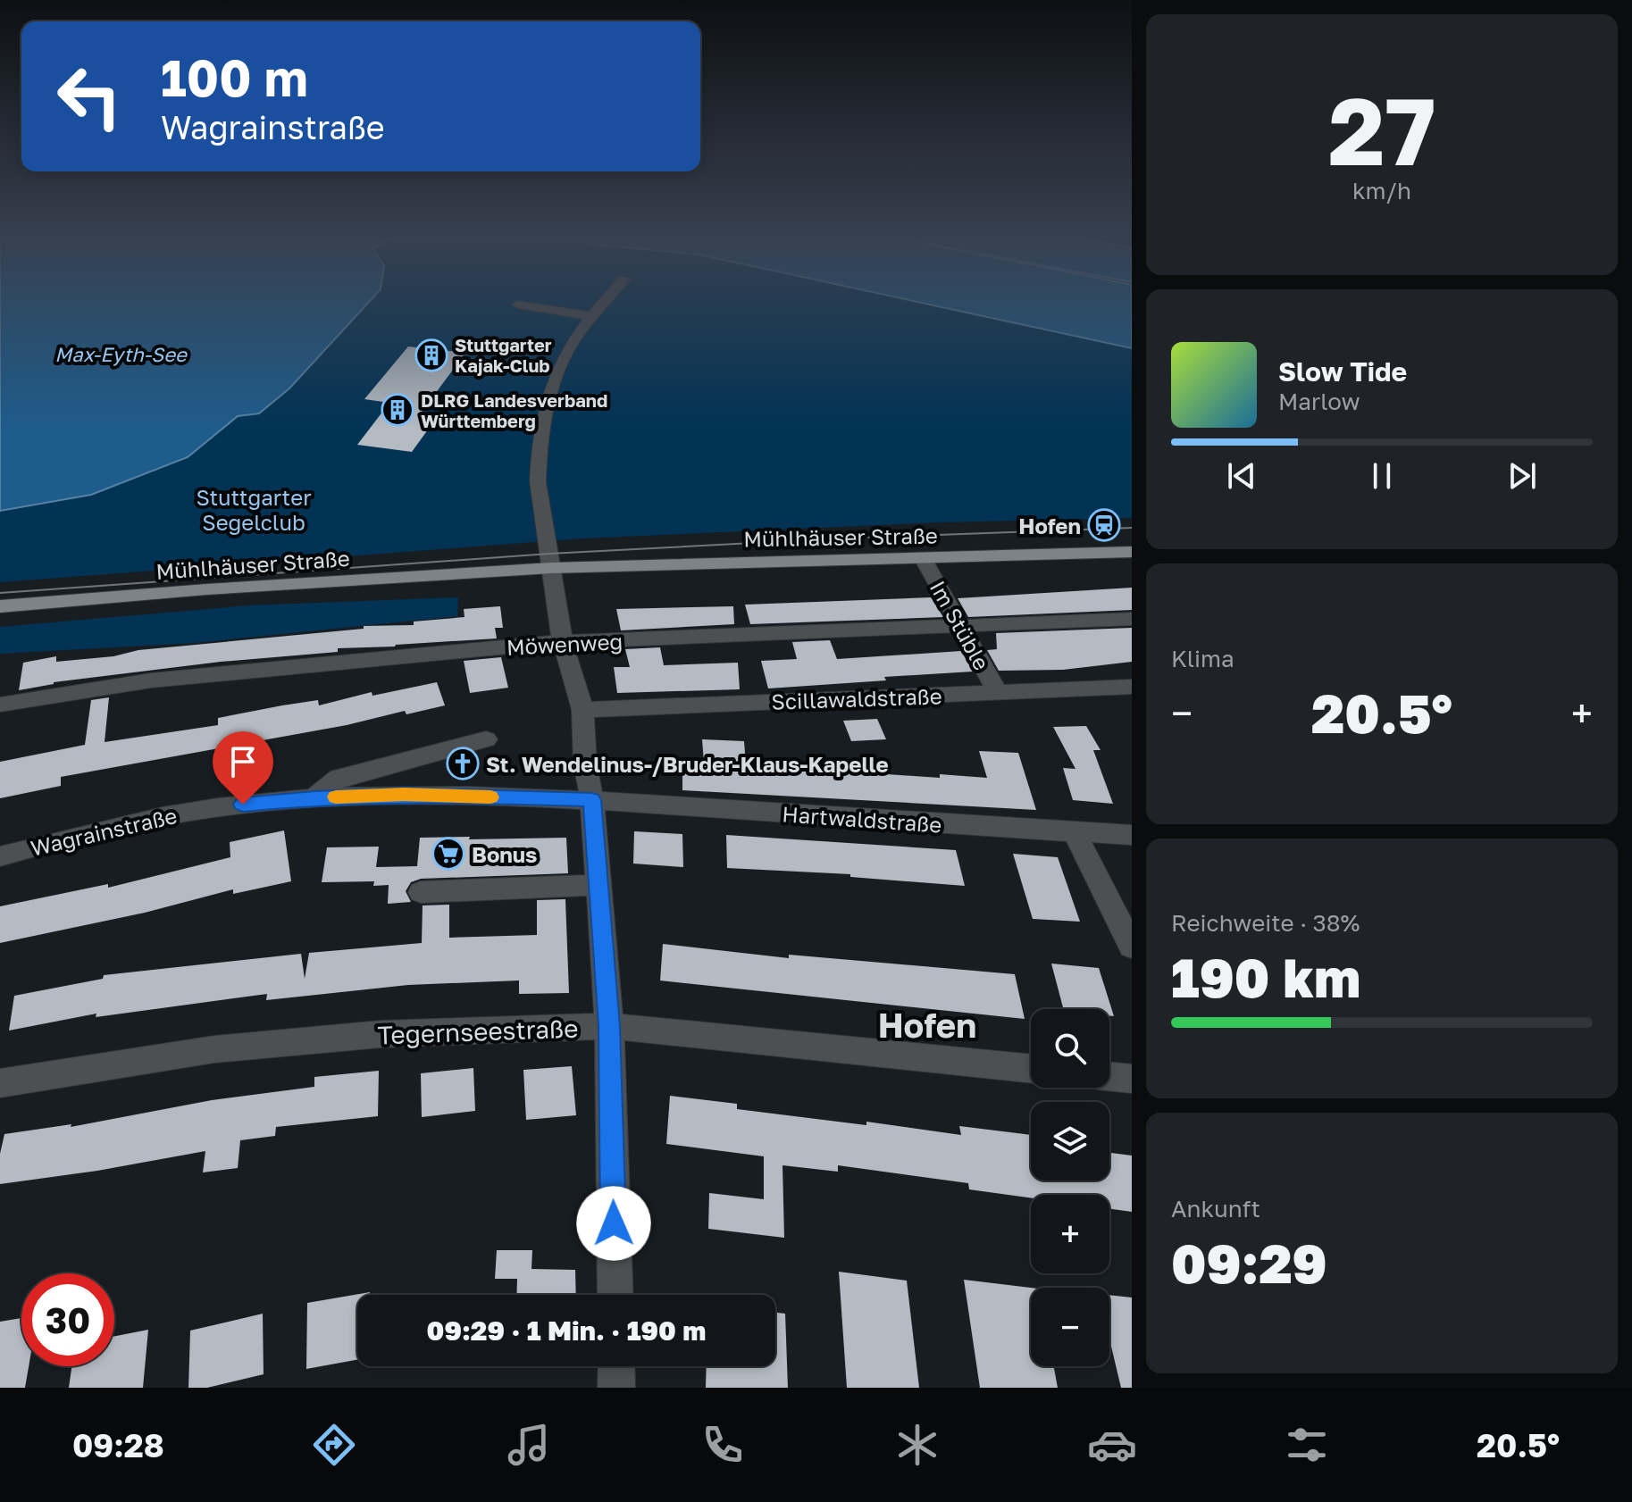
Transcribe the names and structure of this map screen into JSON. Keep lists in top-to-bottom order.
{
  "streets": {
    "main road": ["Mühlhäuser Straße"],
    "street": [
      "Im Stüble",
      "Möwenweg",
      "Scillawaldstraße",
      "Hartwaldstraße",
      "Wagrainstraße",
      "Tegernseestraße"
    ]
  },
  "crossings": [
    ["Mühlhäuser Straße", "Im Stüble"],
    ["Im Stüble", "Möwenweg"],
    ["Im Stüble", "Scillawaldstraße"],
    ["Hartwaldstraße", "Wagrainstraße"]
  ],
  "districts": ["Hofen"],
  "water": ["Max-Eyth-See"],
  "parks": ["Stuttgarter Segelclub"],
  "places": {
    "building": ["Stuttgarter Kajak-Club", "DLRG Landesverband Württemberg"],
    "station": ["Hofen"],
    "church": ["St. Wendelinus-/Bruder-Klaus-Kapelle"],
    "supermarket": ["Bonus"]
  },
  "page": {
    "tile": [
      ["27", "km/h"],
      "Klima",
      ["Reichweite · 38%", "190 km"],
      ["Ankunft", "09:29"]
    ],
    "turn": ["100 m", "Wagrainstraße"],
    "song": ["Slow Tide", "Marlow"],
    "heat": ["−", "20.5°", "+"],
    "map_buttons": ["+", "−"],
    "limit": "30",
    "trip": "09:29 · 1 Min. · 190 m",
    "tabs": ["09:28", "20.5°"]
  }
}
